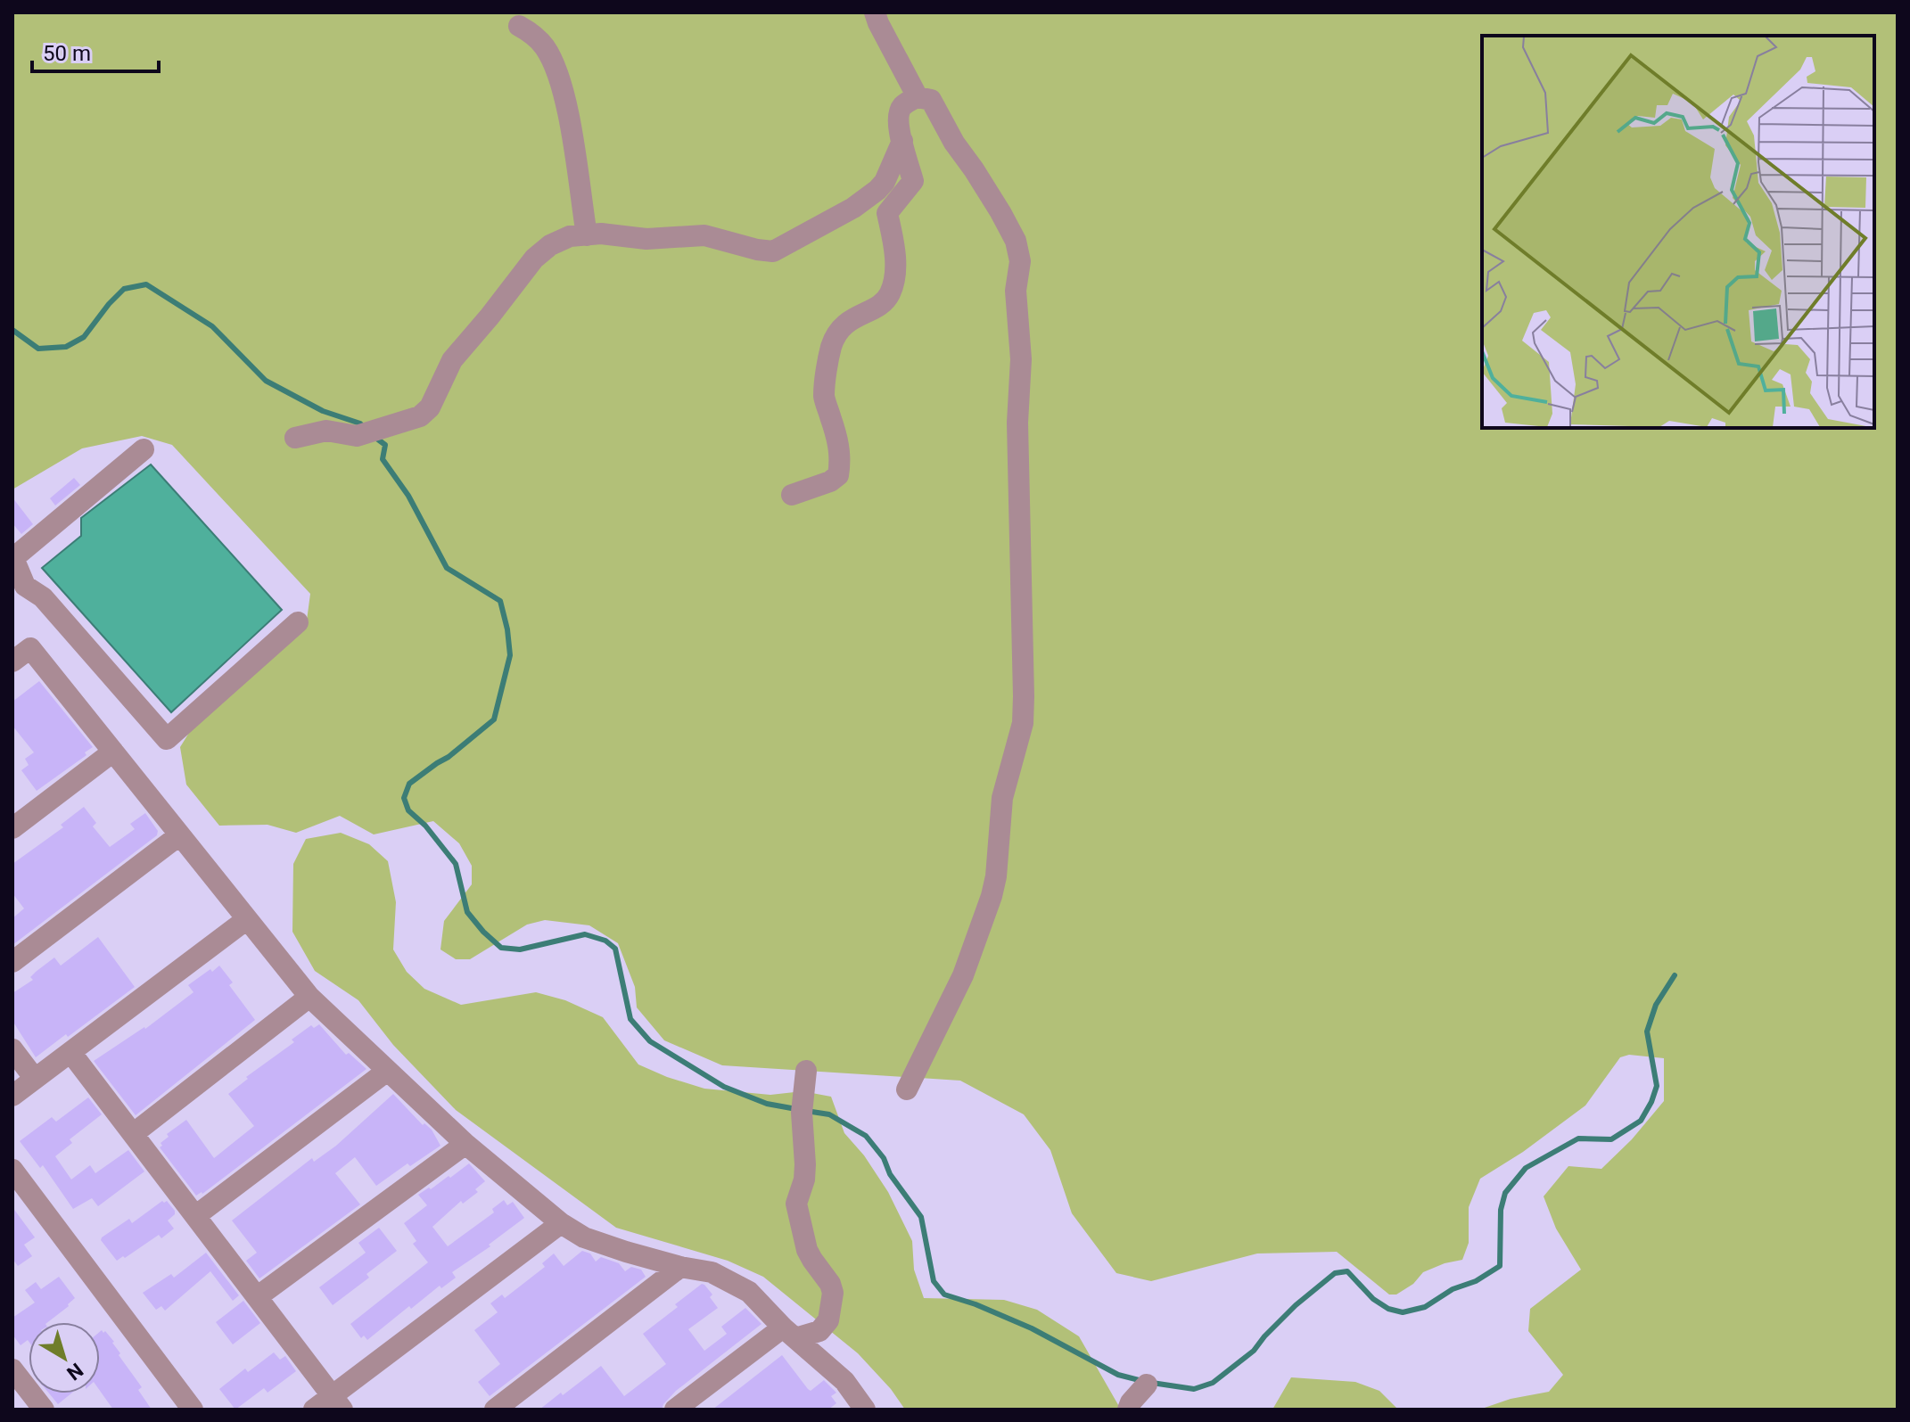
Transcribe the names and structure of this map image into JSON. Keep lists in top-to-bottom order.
{
  "scale_bar": "50 m",
  "north": "bottom right"
}
